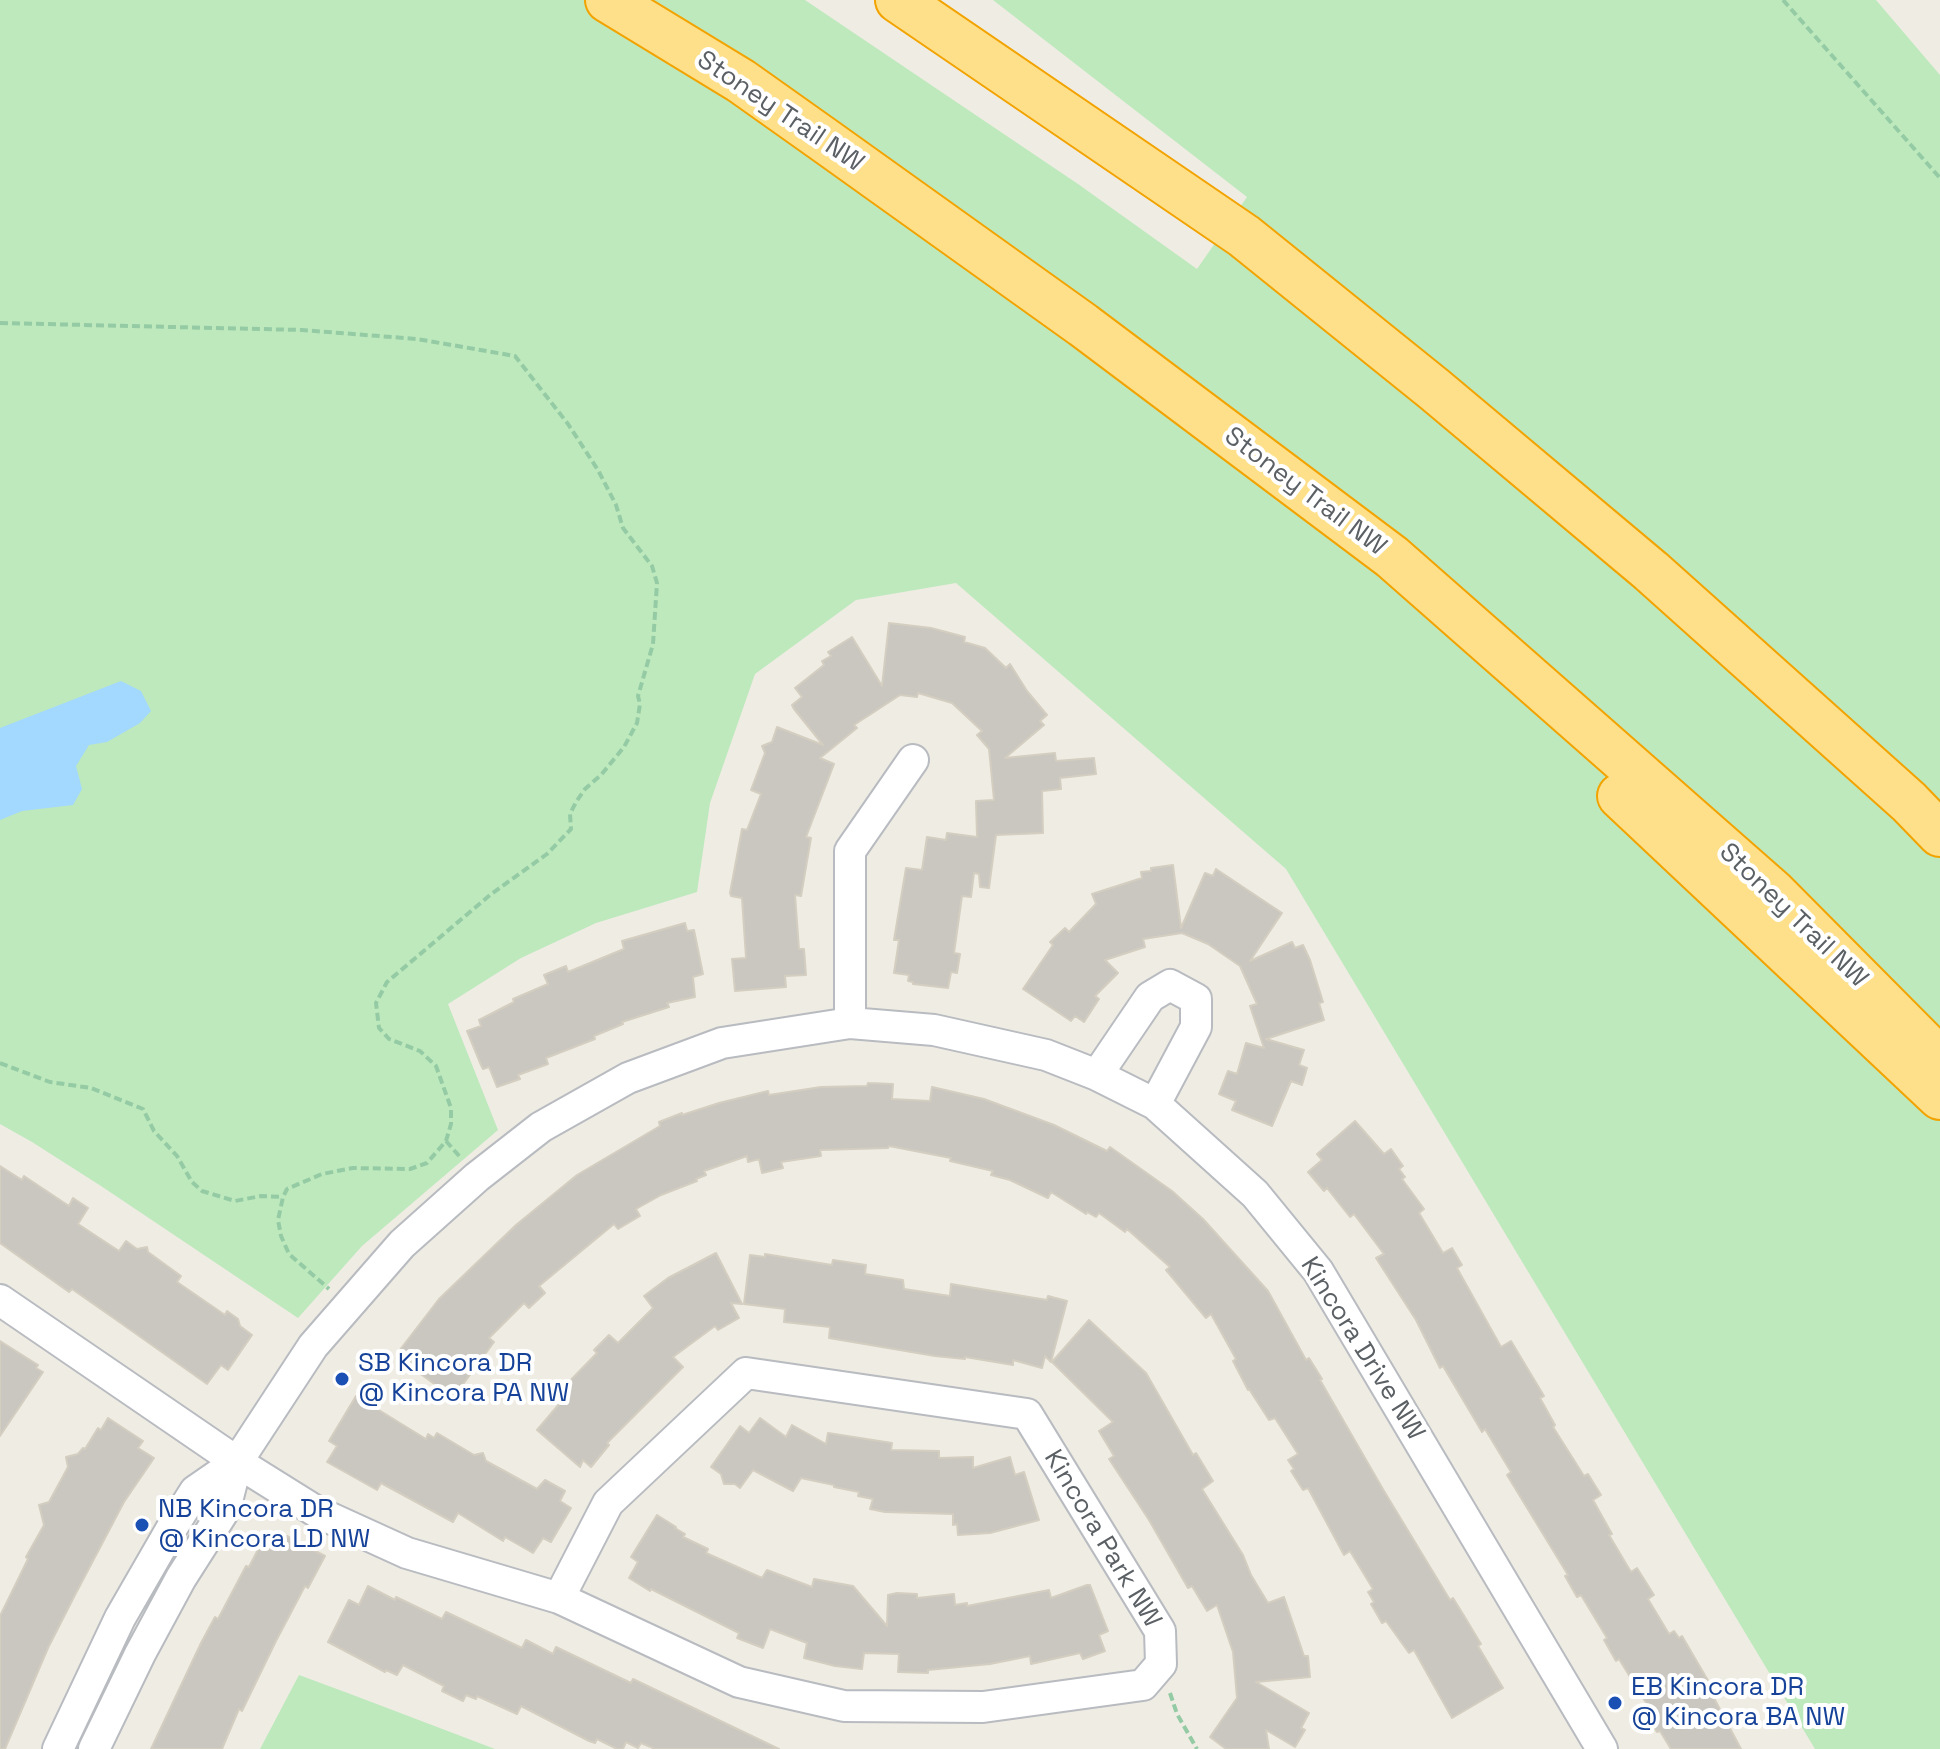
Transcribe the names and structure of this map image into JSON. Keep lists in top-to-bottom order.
{
  "streets": {
    "highway": ["Stoney Trail NW"],
    "street": ["Kincora Drive NW", "Kincora Park NW"]
  },
  "crossings": [
    ["Kincora Drive NW", "Kincora Park NW"]
  ],
  "places": ["SB Kincora DR @ Kincora PA NW", "NB Kincora DR @ Kincora LD NW", "EB Kincora DR @ Kincora BA NW"]
}
